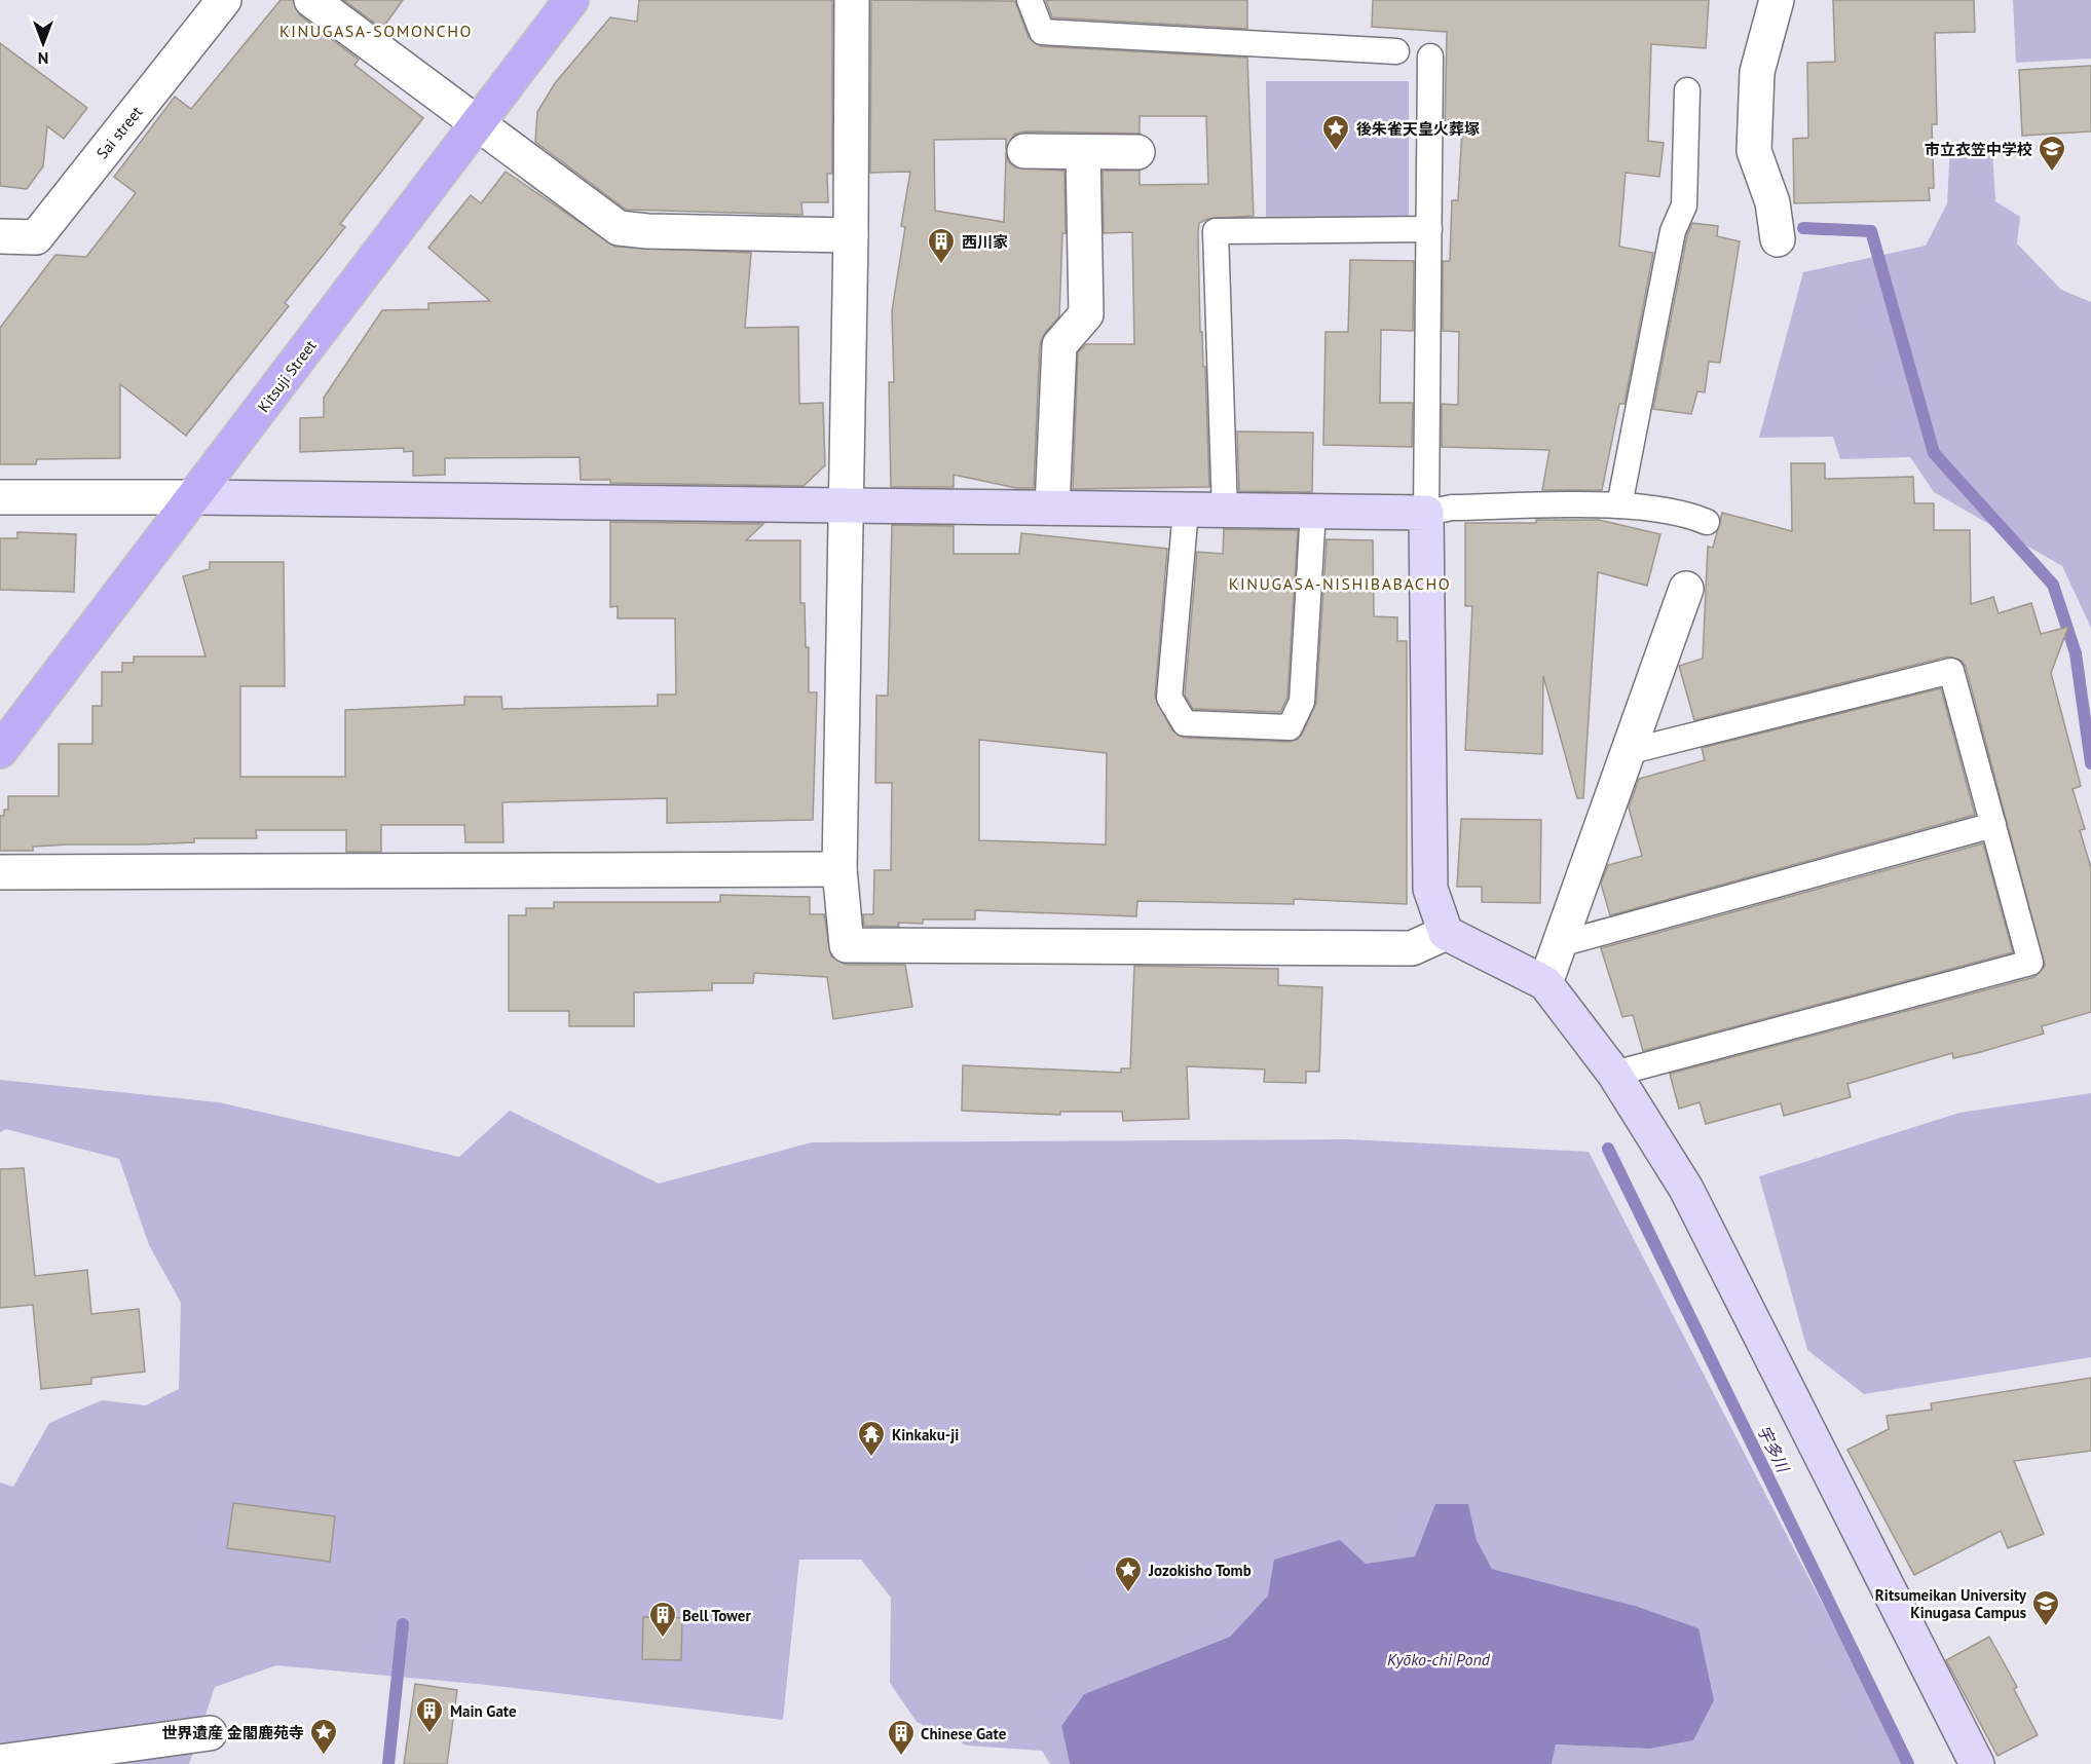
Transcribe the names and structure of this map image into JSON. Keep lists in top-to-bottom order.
{
  "streets": {
    "main road": ["Kitsuji Street"],
    "street": ["Sai street"]
  },
  "districts": ["KINUGASA-SOMONCHO", "KINUGASA-NISHIBABACHO"],
  "water": ["宇多川", "Kyōko-chi Pond"],
  "places": {
    "place": ["後朱雀天皇火葬塚", "Jozokisho Tomb", "世界遺産 金閣鹿苑寺"],
    "school or university": ["市立衣笠中学校", "Ritsumeikan University Kinugasa Campus"],
    "building": [
      "西川家",
      "Bell Tower",
      "Main Gate",
      "Chinese Gate"
    ],
    "temple": ["Kinkaku-ji"]
  },
  "north": "bottom"
}
